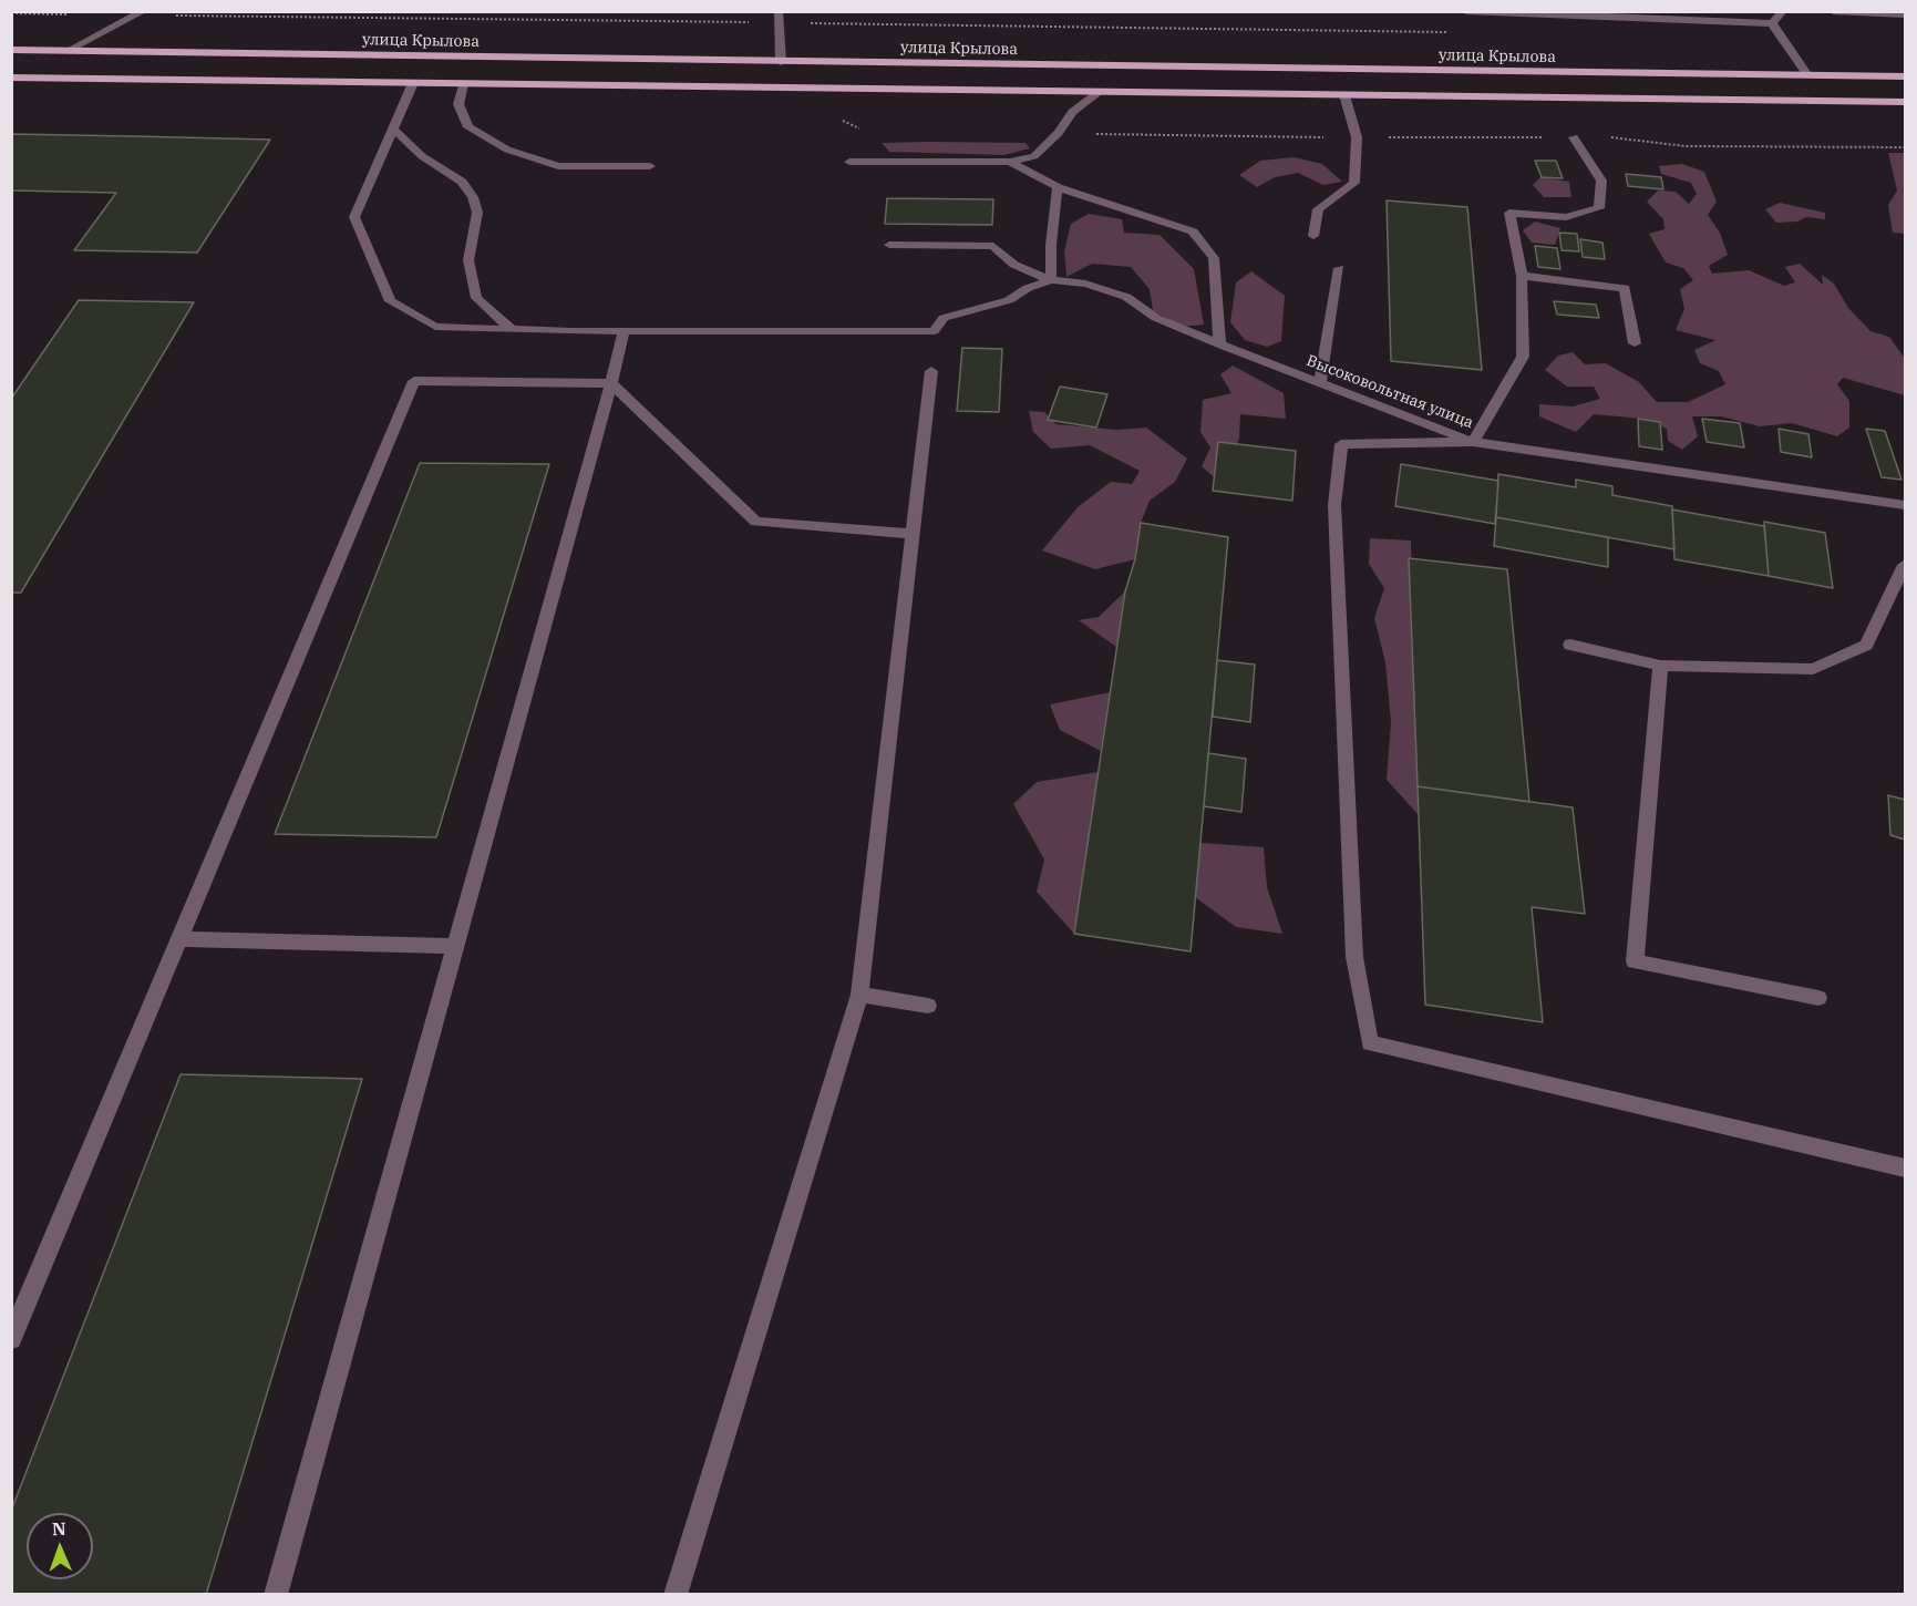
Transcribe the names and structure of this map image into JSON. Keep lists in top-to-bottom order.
{
  "streets": {
    "main road": ["улица Крылова"],
    "street": ["Высоковольтная улица"]
  },
  "north": "top"
}
